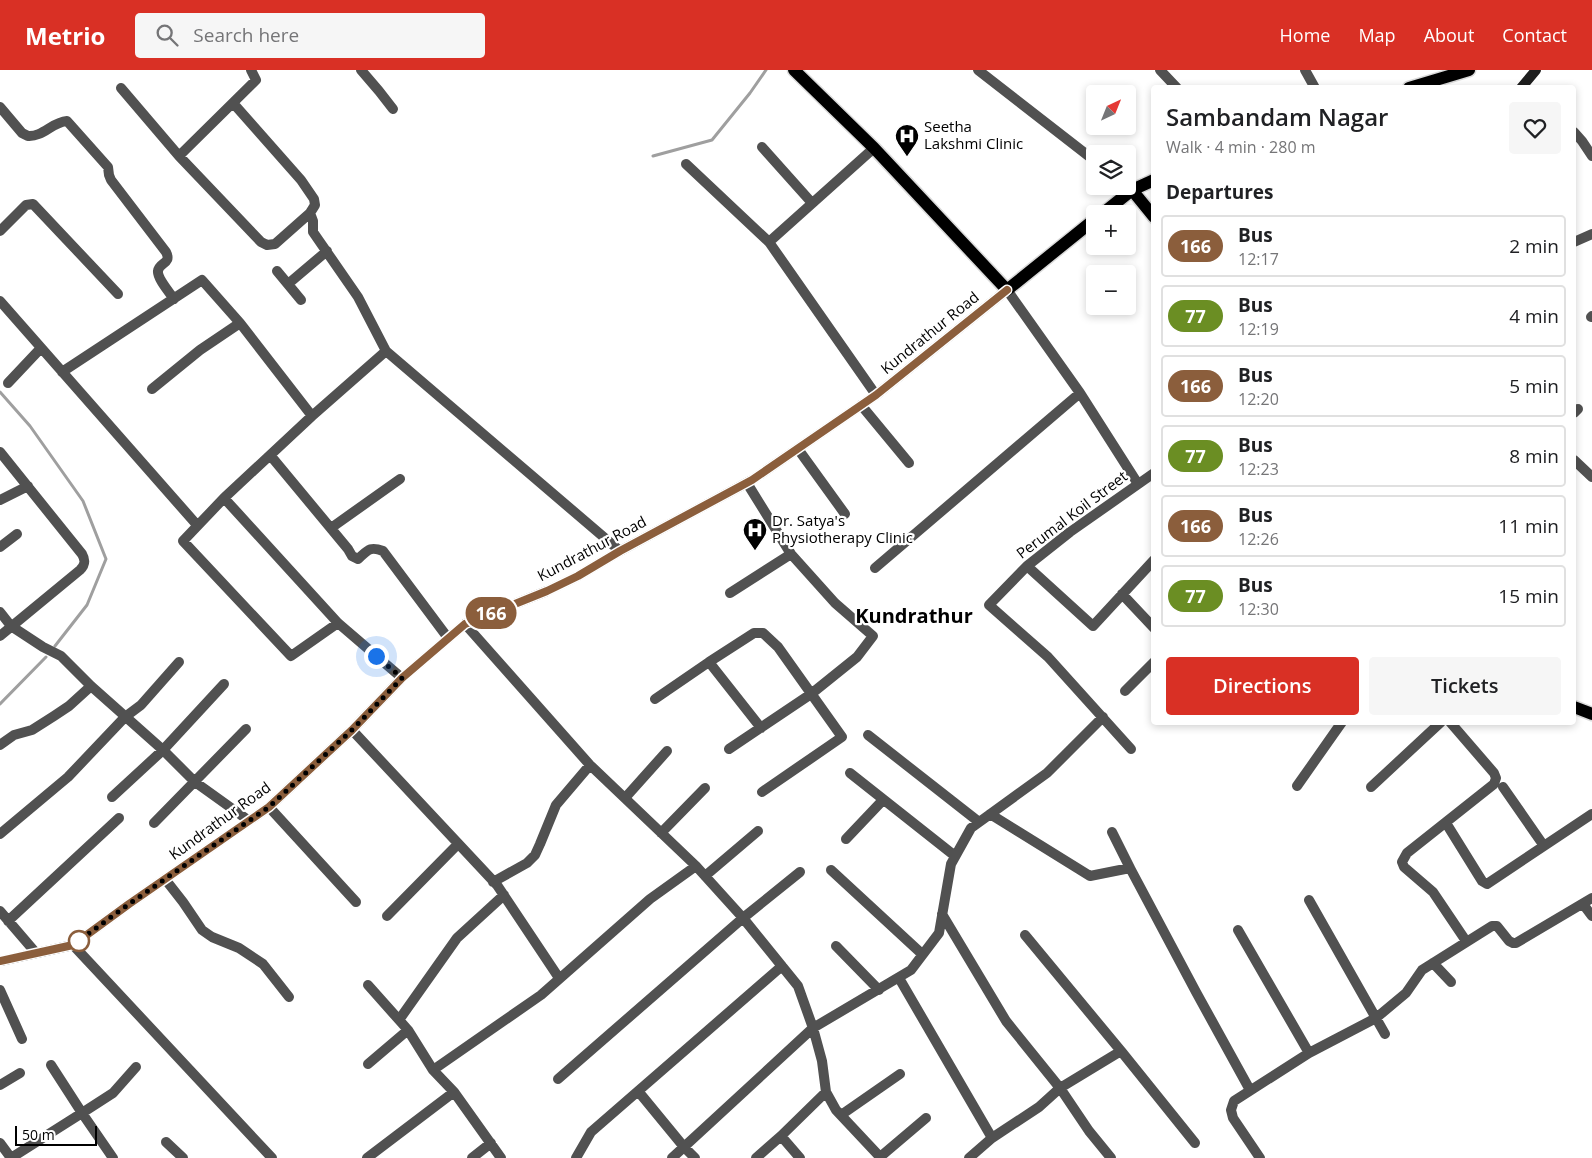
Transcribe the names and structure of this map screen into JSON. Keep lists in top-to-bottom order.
{
  "streets": {
    "street": ["Kundrathur Road", "Perumal Koil Street"]
  },
  "districts": ["Kundrathur"],
  "places": {
    "hospital": ["Seetha Lakshmi Clinic", "Dr. Satya's Physiotherapy Clinic"]
  },
  "lines": ["bus line 166"],
  "scale_bar": "50 m",
  "north": "top right",
  "page": {
    "header": "Metrio",
    "search": "Search here",
    "nav": [
      "Home",
      "Map",
      "About",
      "Contact"
    ],
    "on_map": "166",
    "map_buttons": ["+", "−"],
    "heading": [
      ["Sambandam Nagar", "Walk · 4 min · 280 m"],
      "Departures"
    ],
    "list": [
      {
        "mark": "166",
        "name": "Bus",
        "note": "12:17",
        "value": "2 min"
      },
      {
        "mark": "77",
        "name": "Bus",
        "note": "12:19",
        "value": "4 min"
      },
      {
        "mark": "166",
        "name": "Bus",
        "note": "12:20",
        "value": "5 min"
      },
      {
        "mark": "77",
        "name": "Bus",
        "note": "12:23",
        "value": "8 min"
      },
      {
        "mark": "166",
        "name": "Bus",
        "note": "12:26",
        "value": "11 min"
      },
      {
        "mark": "77",
        "name": "Bus",
        "note": "12:30",
        "value": "15 min"
      }
    ],
    "buttons": ["Directions", "Tickets"],
    "scale": "50 m"
  }
}
